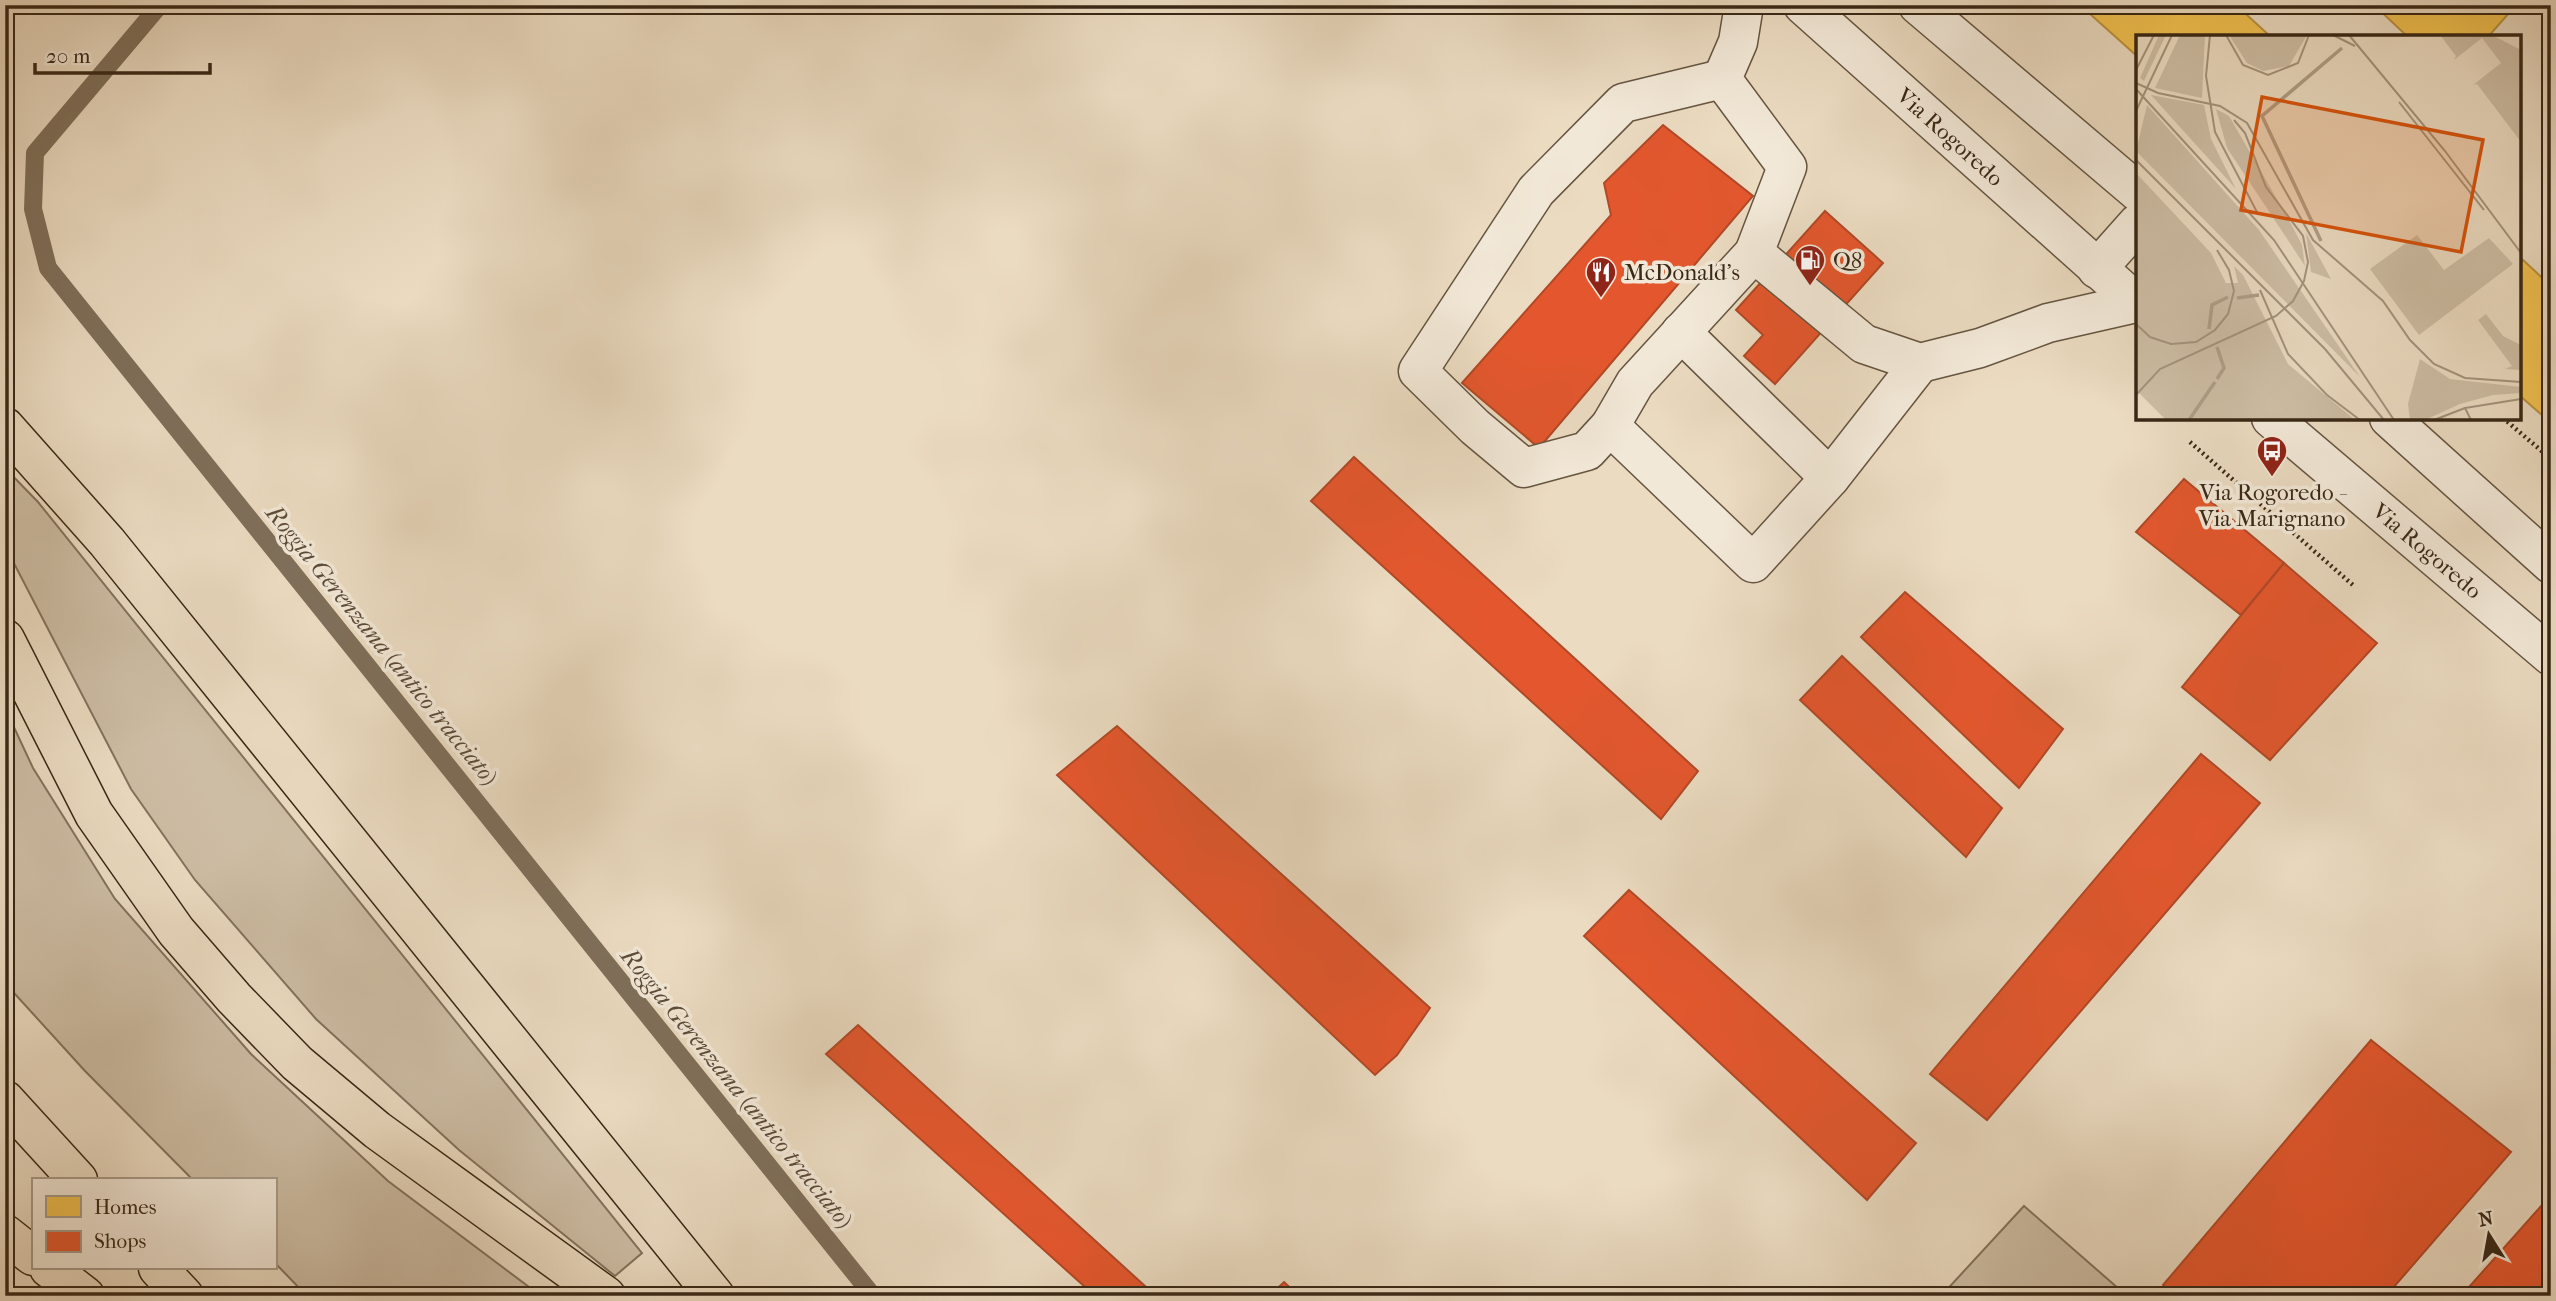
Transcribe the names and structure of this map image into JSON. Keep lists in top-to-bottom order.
{
  "streets": {
    "street": ["Via Rogoredo"]
  },
  "water": ["Roggia Gerenzana (antico tracciato)"],
  "places": {
    "fuel station": ["Q8"],
    "restaurant": ["McDonald's"],
    "bus stop": ["Via Rogoredo - Via Marignano"]
  },
  "legend": ["Homes", "Shops"],
  "scale_bar": "20 m",
  "north": "top"
}
